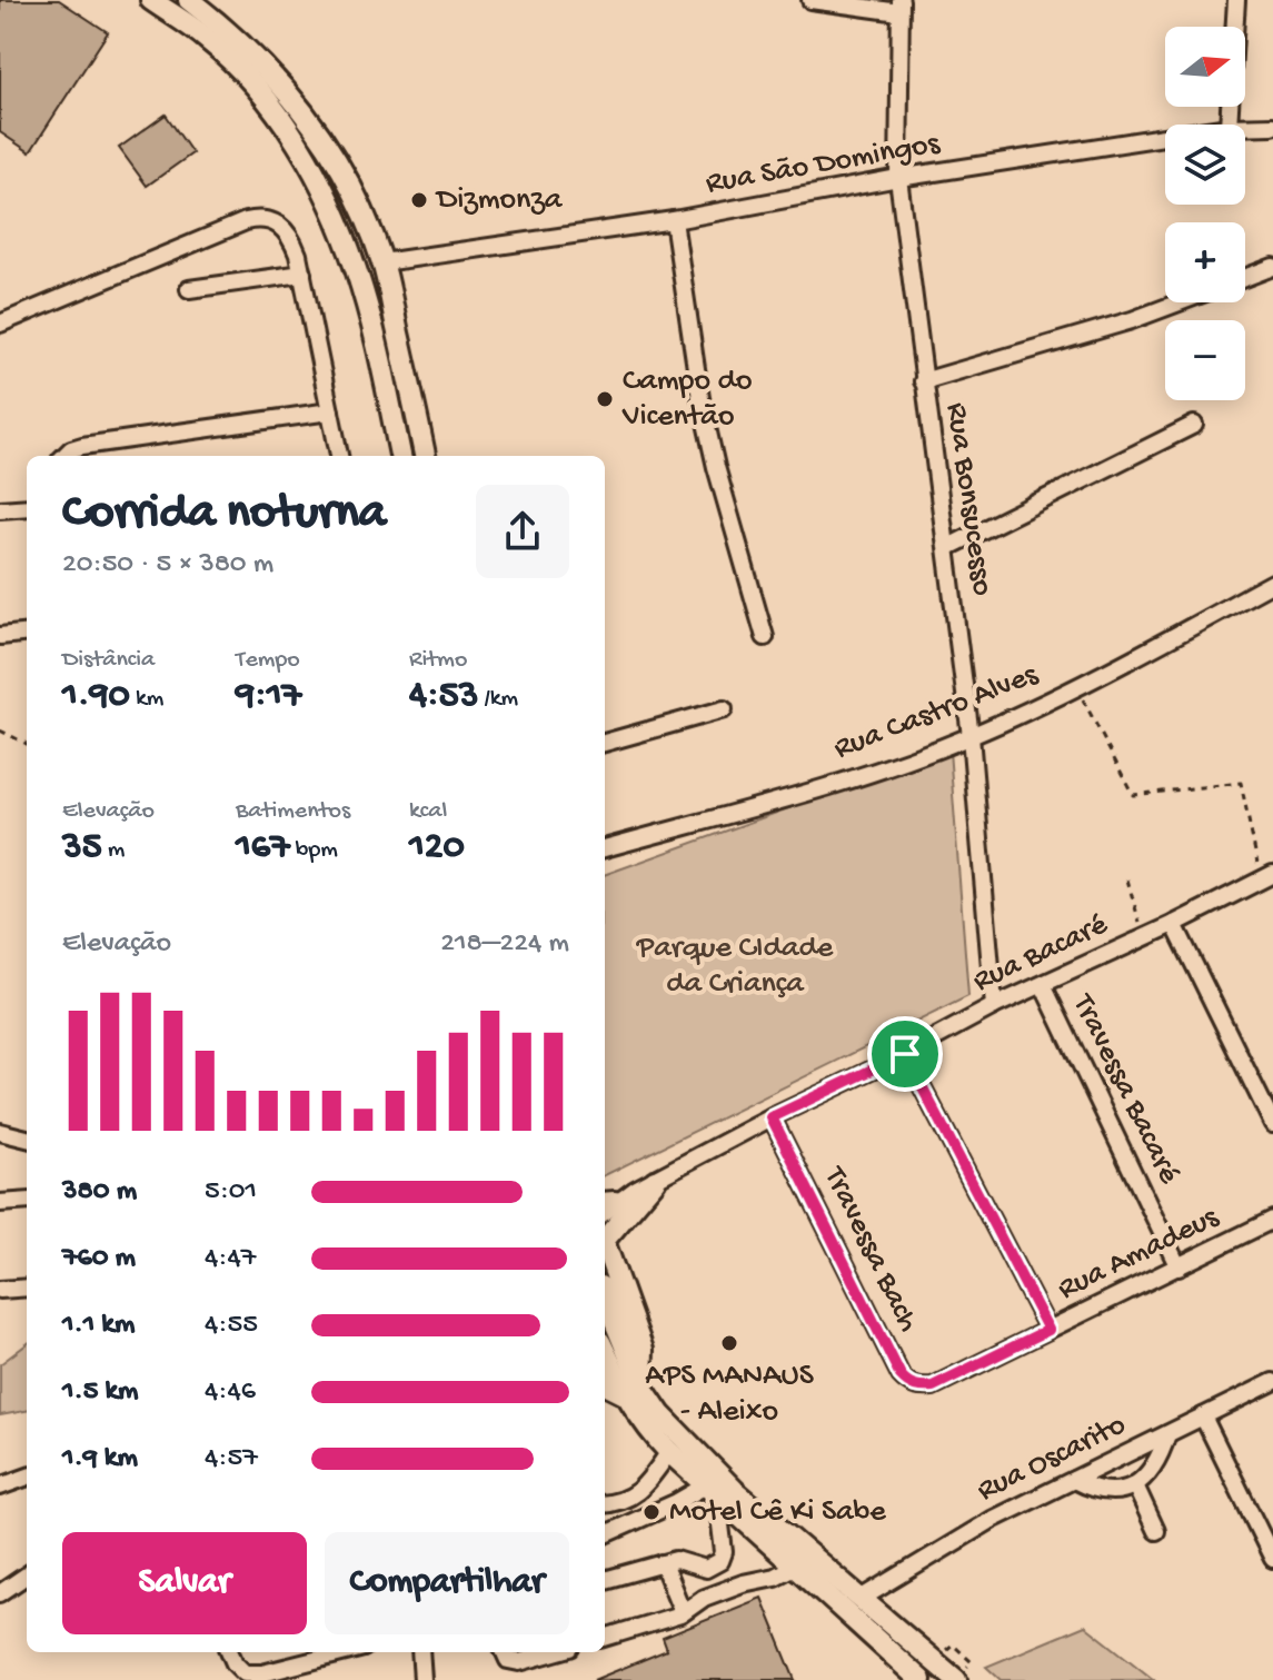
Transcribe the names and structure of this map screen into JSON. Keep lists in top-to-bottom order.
{
  "streets": {
    "street": [
      "Rua São Domingos",
      "Rua Bonsucesso",
      "Rua Castro Alves",
      "Rua Bacaré",
      "Travessa Bacaré",
      "Travessa Bach",
      "Rua Amadeus",
      "Rua Oscarito"
    ]
  },
  "crossings": [
    ["Rua São Domingos", "Rua Bonsucesso"],
    ["Rua Bonsucesso", "Rua Castro Alves"],
    ["Rua Bonsucesso", "Rua Bacaré"],
    ["Rua Bacaré", "Travessa Bacaré"],
    ["Rua Bacaré", "Travessa Bach"],
    ["Travessa Bacaré", "Rua Amadeus"],
    ["Travessa Bach", "Rua Amadeus"]
  ],
  "parks": ["Parque CIdade da Criança"],
  "places": [
    "Dizmonza",
    "Campo do Vicentão",
    "APS MANAUS - Aleixo",
    "Motel Cê Ki Sabe"
  ],
  "north": "right",
  "page": {
    "map_buttons": ["+", "−"],
    "heading": ["Corrida noturna", "20:50 · 5 × 380 m"],
    "stats": [
      ["Distância", "1.90 km"],
      ["Tempo", "9:17"],
      ["Ritmo", "4:53 /km"],
      ["Elevação", "35 m"],
      ["Batimentos", "167 bpm"],
      ["kcal", "120"]
    ],
    "chart": ["Elevação", "218–224 m"],
    "list": [
      {
        "name": "380 m",
        "note": "5:01"
      },
      {
        "name": "760 m",
        "note": "4:47"
      },
      {
        "name": "1.1 km",
        "note": "4:55"
      },
      {
        "name": "1.5 km",
        "note": "4:46"
      },
      {
        "name": "1.9 km",
        "note": "4:57"
      }
    ],
    "buttons": ["Salvar", "Compartilhar"]
  }
}
